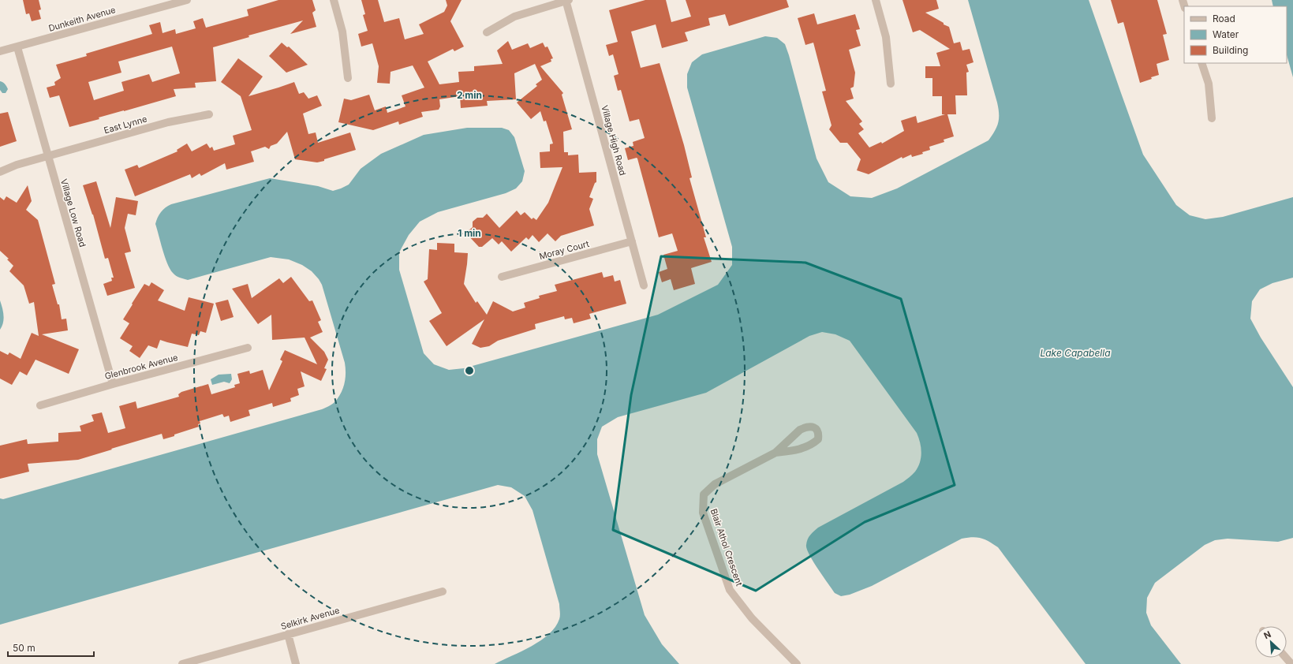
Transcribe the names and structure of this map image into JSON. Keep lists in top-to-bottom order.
{
  "streets": {
    "street": [
      "Dunkeith Avenue",
      "East Lynne",
      "Village High Road",
      "Village Low Road",
      "Moray Court",
      "Glenbrook Avenue",
      "Blair Athol Crescent",
      "Selkirk Avenue"
    ]
  },
  "crossings": [
    ["Dunkeith Avenue", "Village Low Road"],
    ["East Lynne", "Village Low Road"],
    ["Village High Road", "Moray Court"],
    ["Village Low Road", "Glenbrook Avenue"]
  ],
  "water": ["Lake Capabella"],
  "legend": ["Road", "Water", "Building"],
  "scale_bar": "50 m",
  "north": "top left",
  "rings": ["2 min", "1 min"]
}
